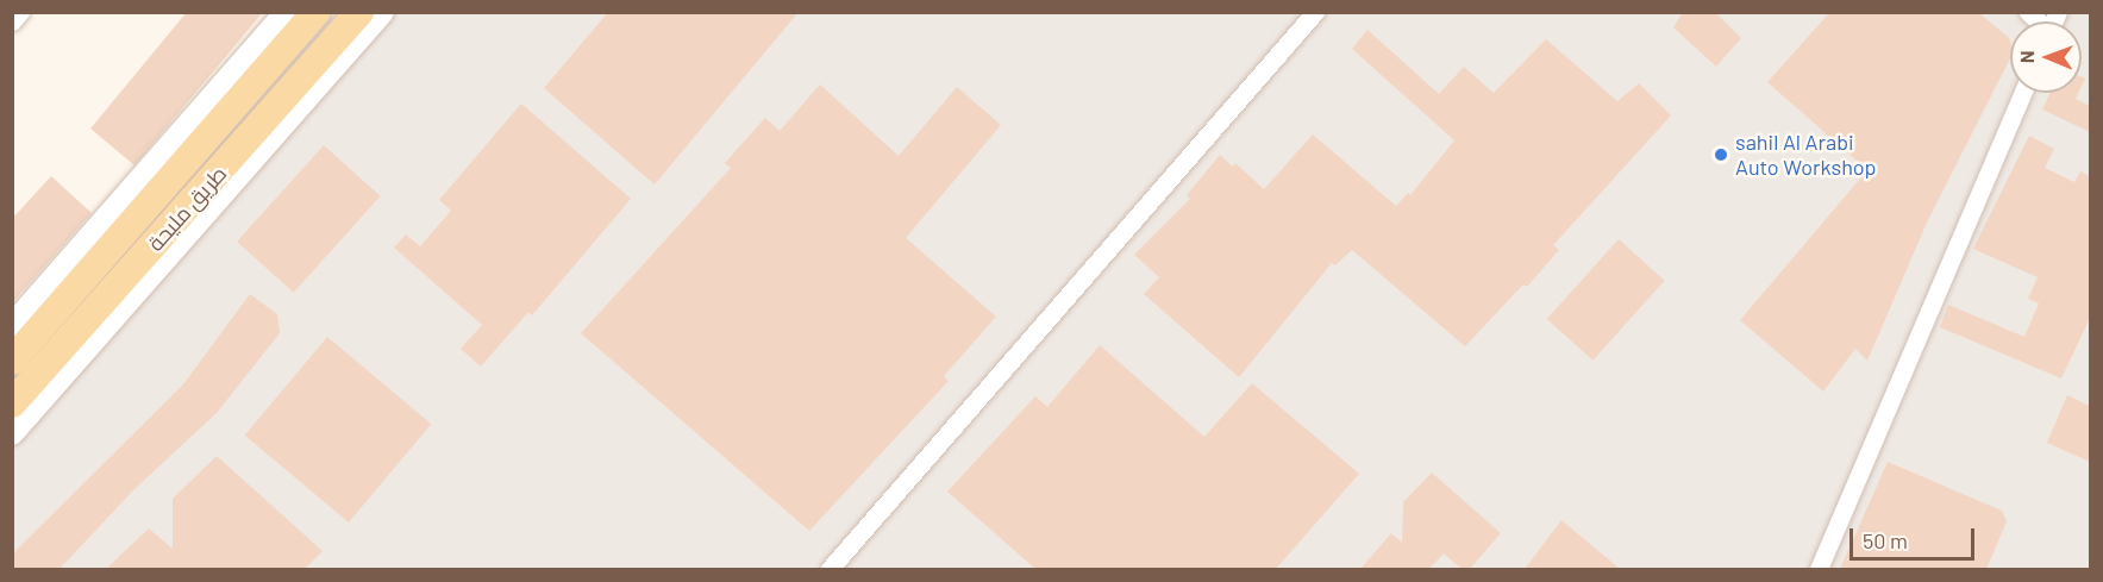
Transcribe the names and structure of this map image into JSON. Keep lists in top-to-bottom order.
{
  "streets": {
    "main road": ["طريق مليحة"]
  },
  "places": ["sahil Al Arabi Auto Workshop"],
  "scale_bar": "50 m",
  "north": "left"
}
